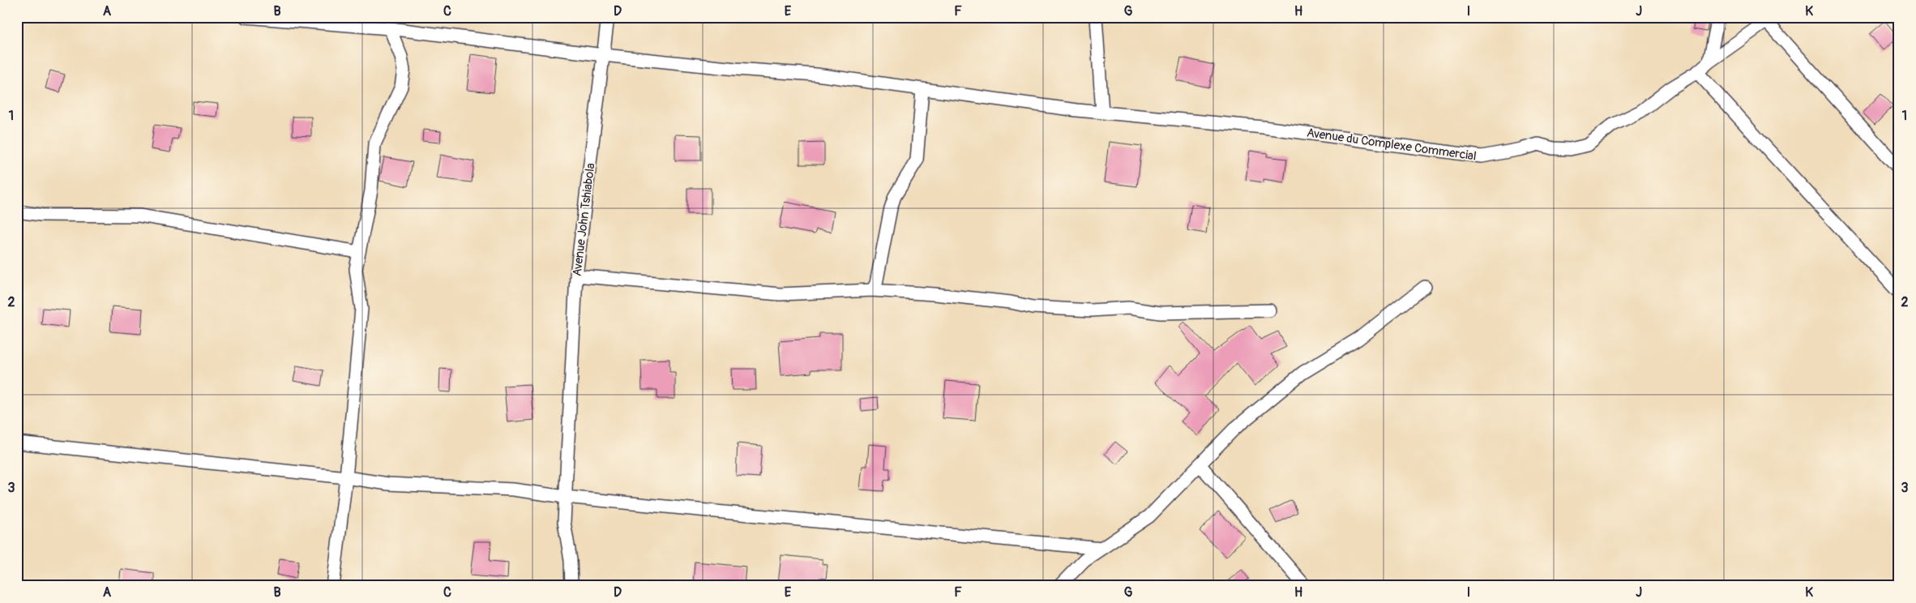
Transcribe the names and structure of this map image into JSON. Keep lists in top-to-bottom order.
{
  "streets": {
    "street": ["Avenue du Complexe Commercial", "Avenue John Tshiabola"]
  },
  "crossings": [
    ["Avenue du Complexe Commercial", "Avenue John Tshiabola"]
  ],
  "grid": {
    "columns": [
      "A",
      "B",
      "C",
      "D",
      "E",
      "F",
      "G",
      "H",
      "I",
      "J",
      "K"
    ],
    "rows": ["1", "2", "3"]
  }
}
